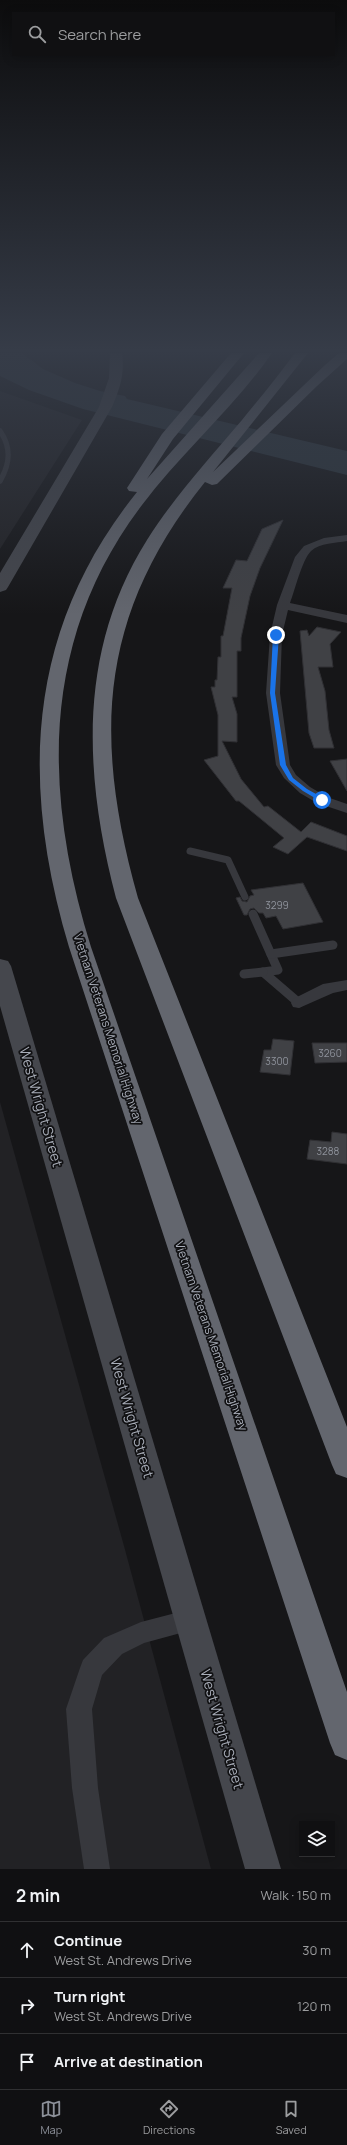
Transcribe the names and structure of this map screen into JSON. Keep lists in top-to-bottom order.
{
  "streets": {
    "highway": ["Vietnam Veterans Memorial Highway"],
    "street": ["West Wright Street"]
  },
  "house_numbers": [
    "3299",
    "3260",
    "3300",
    "3288"
  ],
  "page": {
    "search": "Search here",
    "heading": ["2 min", "Walk · 150 m"],
    "list": [
      ["Continue", "West St. Andrews Drive", "30 m"],
      ["Turn right", "West St. Andrews Drive", "120 m"],
      "Arrive at destination"
    ],
    "nav": ["Map", "Directions", "Saved"]
  }
}
